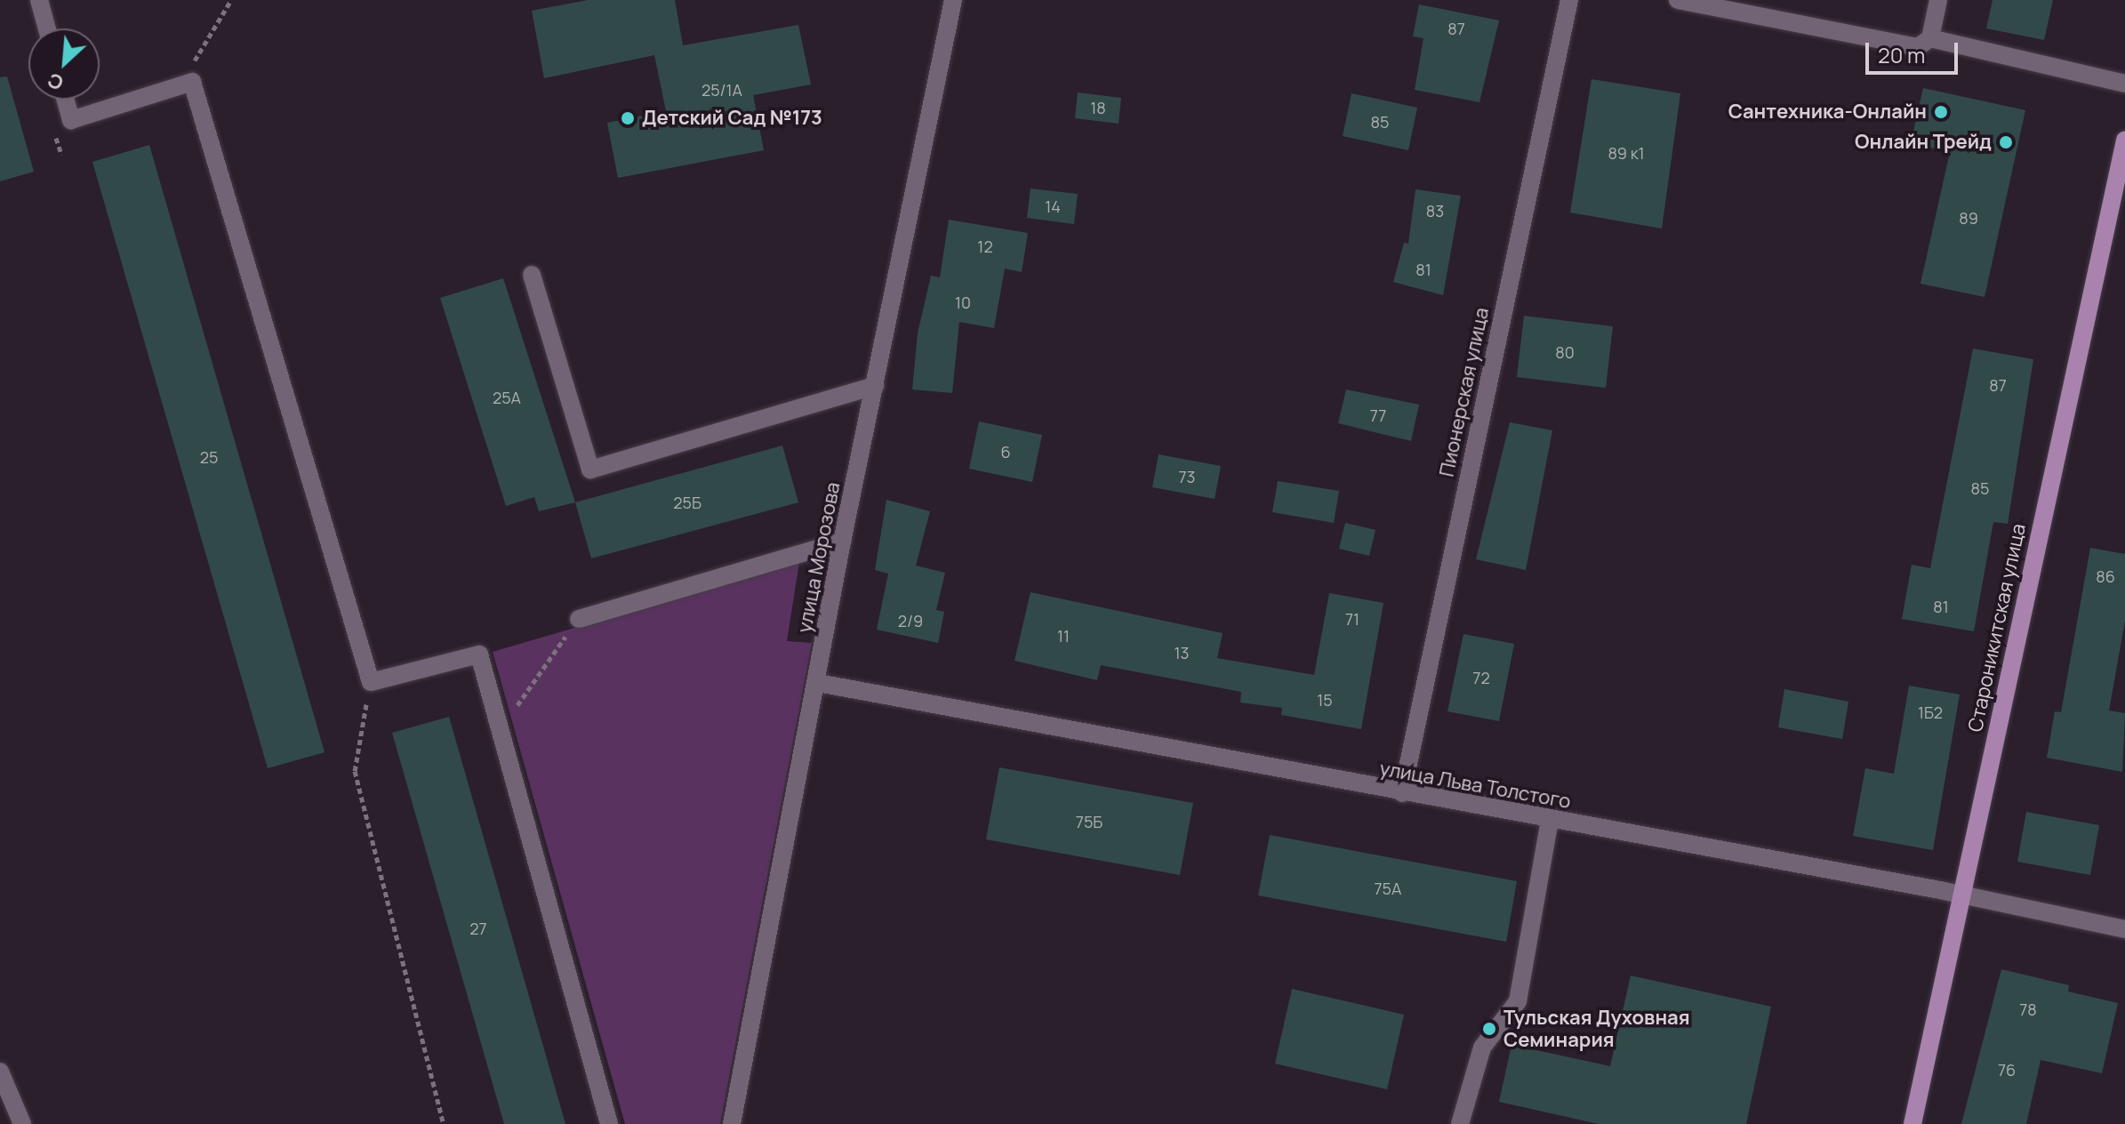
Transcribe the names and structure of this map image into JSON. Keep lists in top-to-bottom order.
{
  "streets": {
    "main road": ["Староникитская улица"],
    "street": ["Пионерская улица", "улица Морозова", "улица Льва Толстого"]
  },
  "crossings": [
    ["Пионерская улица", "улица Льва Толстого"],
    ["улица Морозова", "улица Льва Толстого"],
    ["Староникитская улица", "улица Льва Толстого"]
  ],
  "places": [
    "Сантехника-Онлайн",
    "Детский Сад №173",
    "Онлайн Трейд",
    "Тульская Духовная Семинария"
  ],
  "house_numbers": [
    "87",
    "25/1А",
    "18",
    "85",
    "89 к1",
    "14",
    "83",
    "89",
    "12",
    "81",
    "10",
    "80",
    "87",
    "25А",
    "77",
    "6",
    "25",
    "73",
    "85",
    "25Б",
    "86",
    "81",
    "71",
    "2/9",
    "11",
    "13",
    "72",
    "15",
    "1Б2",
    "75Б",
    "75А",
    "27",
    "78",
    "76"
  ],
  "scale_bar": "20 m",
  "north": "bottom left"
}
